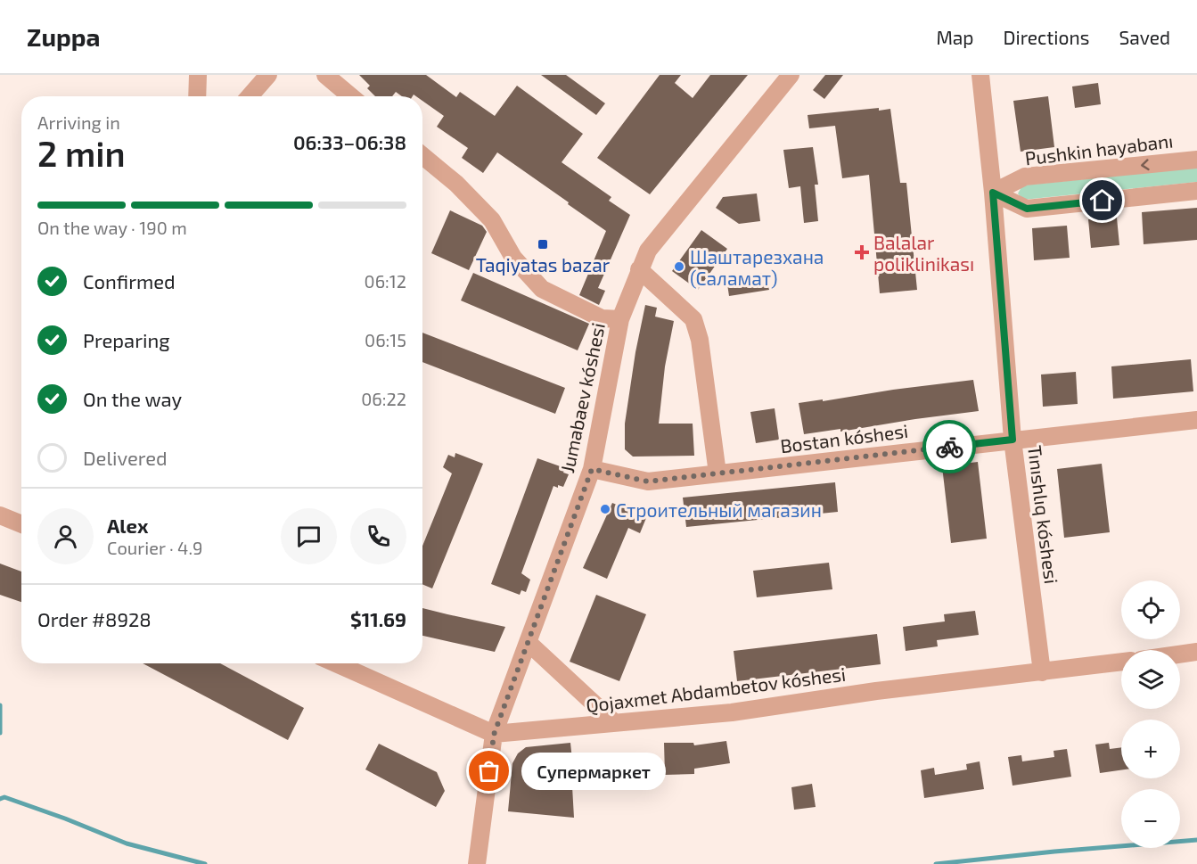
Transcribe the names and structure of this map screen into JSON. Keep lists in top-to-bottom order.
{
  "streets": {
    "street": [
      "Pushkin hayabanı",
      "Jumabaev kóshesi",
      "Bostan kóshesi",
      "Tınıshlıq kóshesi",
      "Qojaxmet Abdambetov kóshesi"
    ]
  },
  "crossings": [
    ["Pushkin hayabanı", "Tınıshlıq kóshesi"],
    ["Jumabaev kóshesi", "Bostan kóshesi"],
    ["Jumabaev kóshesi", "Qojaxmet Abdambetov kóshesi"],
    ["Bostan kóshesi", "Tınıshlıq kóshesi"],
    ["Tınıshlıq kóshesi", "Qojaxmet Abdambetov kóshesi"]
  ],
  "places": {
    "transit": ["Taqiyatas bazar"],
    "health": ["Balalar poliklinikası"],
    "other": ["Шаштарезхана (Саламат)", "Строительный магазин", "Супермаркет"]
  },
  "page": {
    "header": "Zuppa",
    "nav": ["Map", "Directions", "Saved"],
    "heading": ["2 min", "Arriving in", "06:33–06:38"],
    "panel": [
      "Alex",
      "Courier · 4.9",
      "Order #8928",
      "$11.69"
    ],
    "bar": "On the way · 190 m",
    "list": [
      ["Confirmed", "06:12"],
      ["Preparing", "06:15"],
      ["On the way", "06:22"],
      "Delivered"
    ],
    "map_buttons": ["+", "−"],
    "bubble": "Супермаркет"
  }
}
